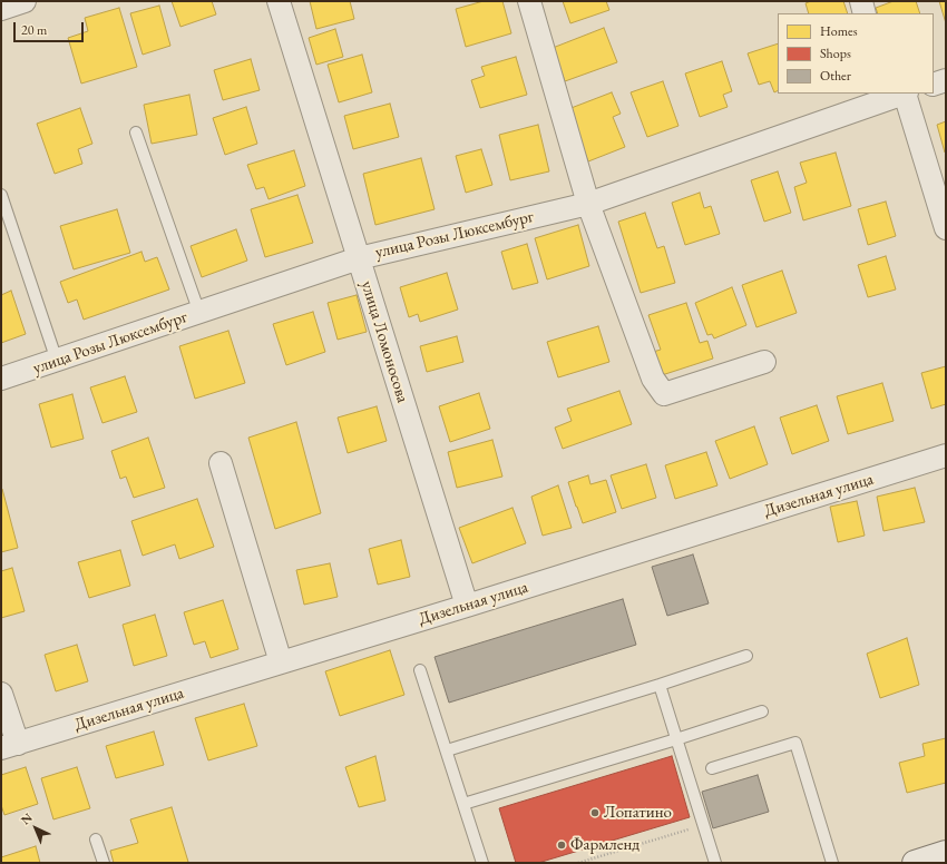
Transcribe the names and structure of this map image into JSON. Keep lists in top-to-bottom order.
{
  "streets": {
    "street": ["улица Розы Люксембург", "улица Ломоносова", "Дизельная улица"]
  },
  "crossings": [
    ["улица Розы Люксембург", "улица Ломоносова"],
    ["улица Ломоносова", "Дизельная улица"]
  ],
  "places": ["Лопатино", "Фармленд"],
  "legend": ["Homes", "Shops", "Other"],
  "scale_bar": "20 m",
  "north": "top left"
}
